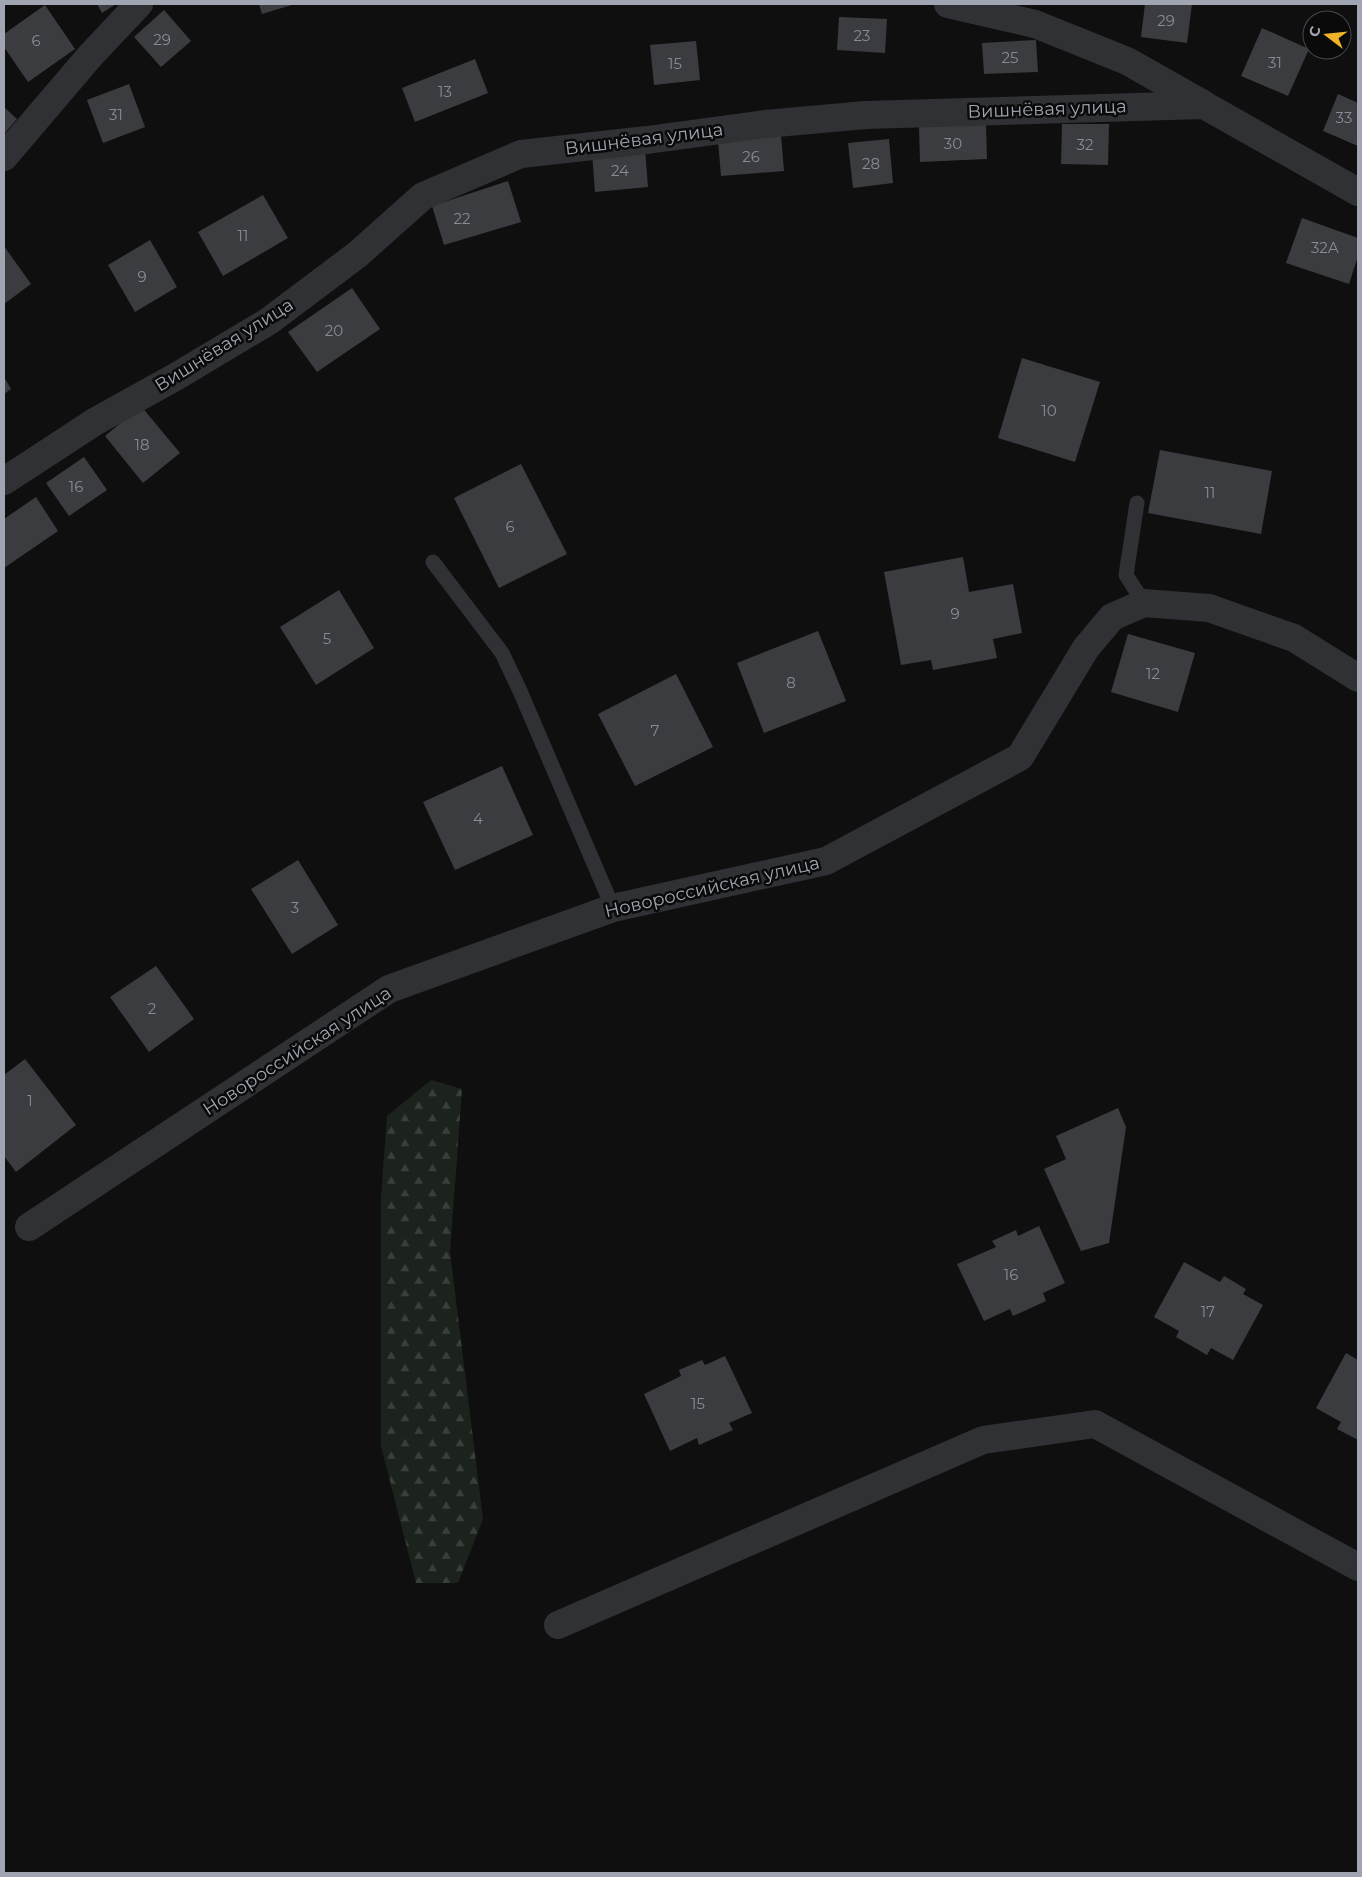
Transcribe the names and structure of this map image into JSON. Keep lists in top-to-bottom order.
{
  "streets": {
    "street": ["Вишнёвая улица", "Новороссийская улица"]
  },
  "house_numbers": [
    "29",
    "23",
    "29",
    "6",
    "25",
    "31",
    "15",
    "13",
    "31",
    "33",
    "30",
    "32",
    "26",
    "28",
    "24",
    "22",
    "11",
    "32А",
    "9",
    "20",
    "10",
    "18",
    "16",
    "11",
    "6",
    "9",
    "5",
    "12",
    "8",
    "7",
    "4",
    "3",
    "2",
    "1",
    "16",
    "17",
    "15"
  ],
  "north": "left"
}
